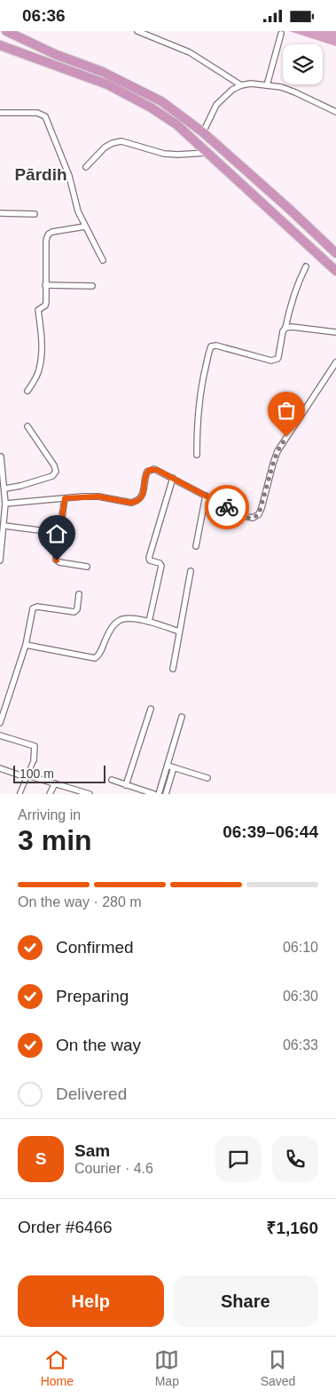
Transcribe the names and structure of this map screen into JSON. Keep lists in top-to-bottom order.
{
  "districts": ["Pārdih"],
  "scale_bar": "100 m",
  "page": {
    "status": "06:36",
    "scale": "100 m",
    "heading": ["3 min", "Arriving in", "06:39–06:44"],
    "panel": [
      "Sam",
      "Courier · 4.6",
      "Order #6466",
      "₹1,160"
    ],
    "bar": "On the way · 280 m",
    "list": [
      ["Confirmed", "06:10"],
      ["Preparing", "06:30"],
      ["On the way", "06:33"],
      "Delivered"
    ],
    "round": "S",
    "buttons": ["Help", "Share"],
    "tabs": ["Home", "Map", "Saved"]
  }
}
